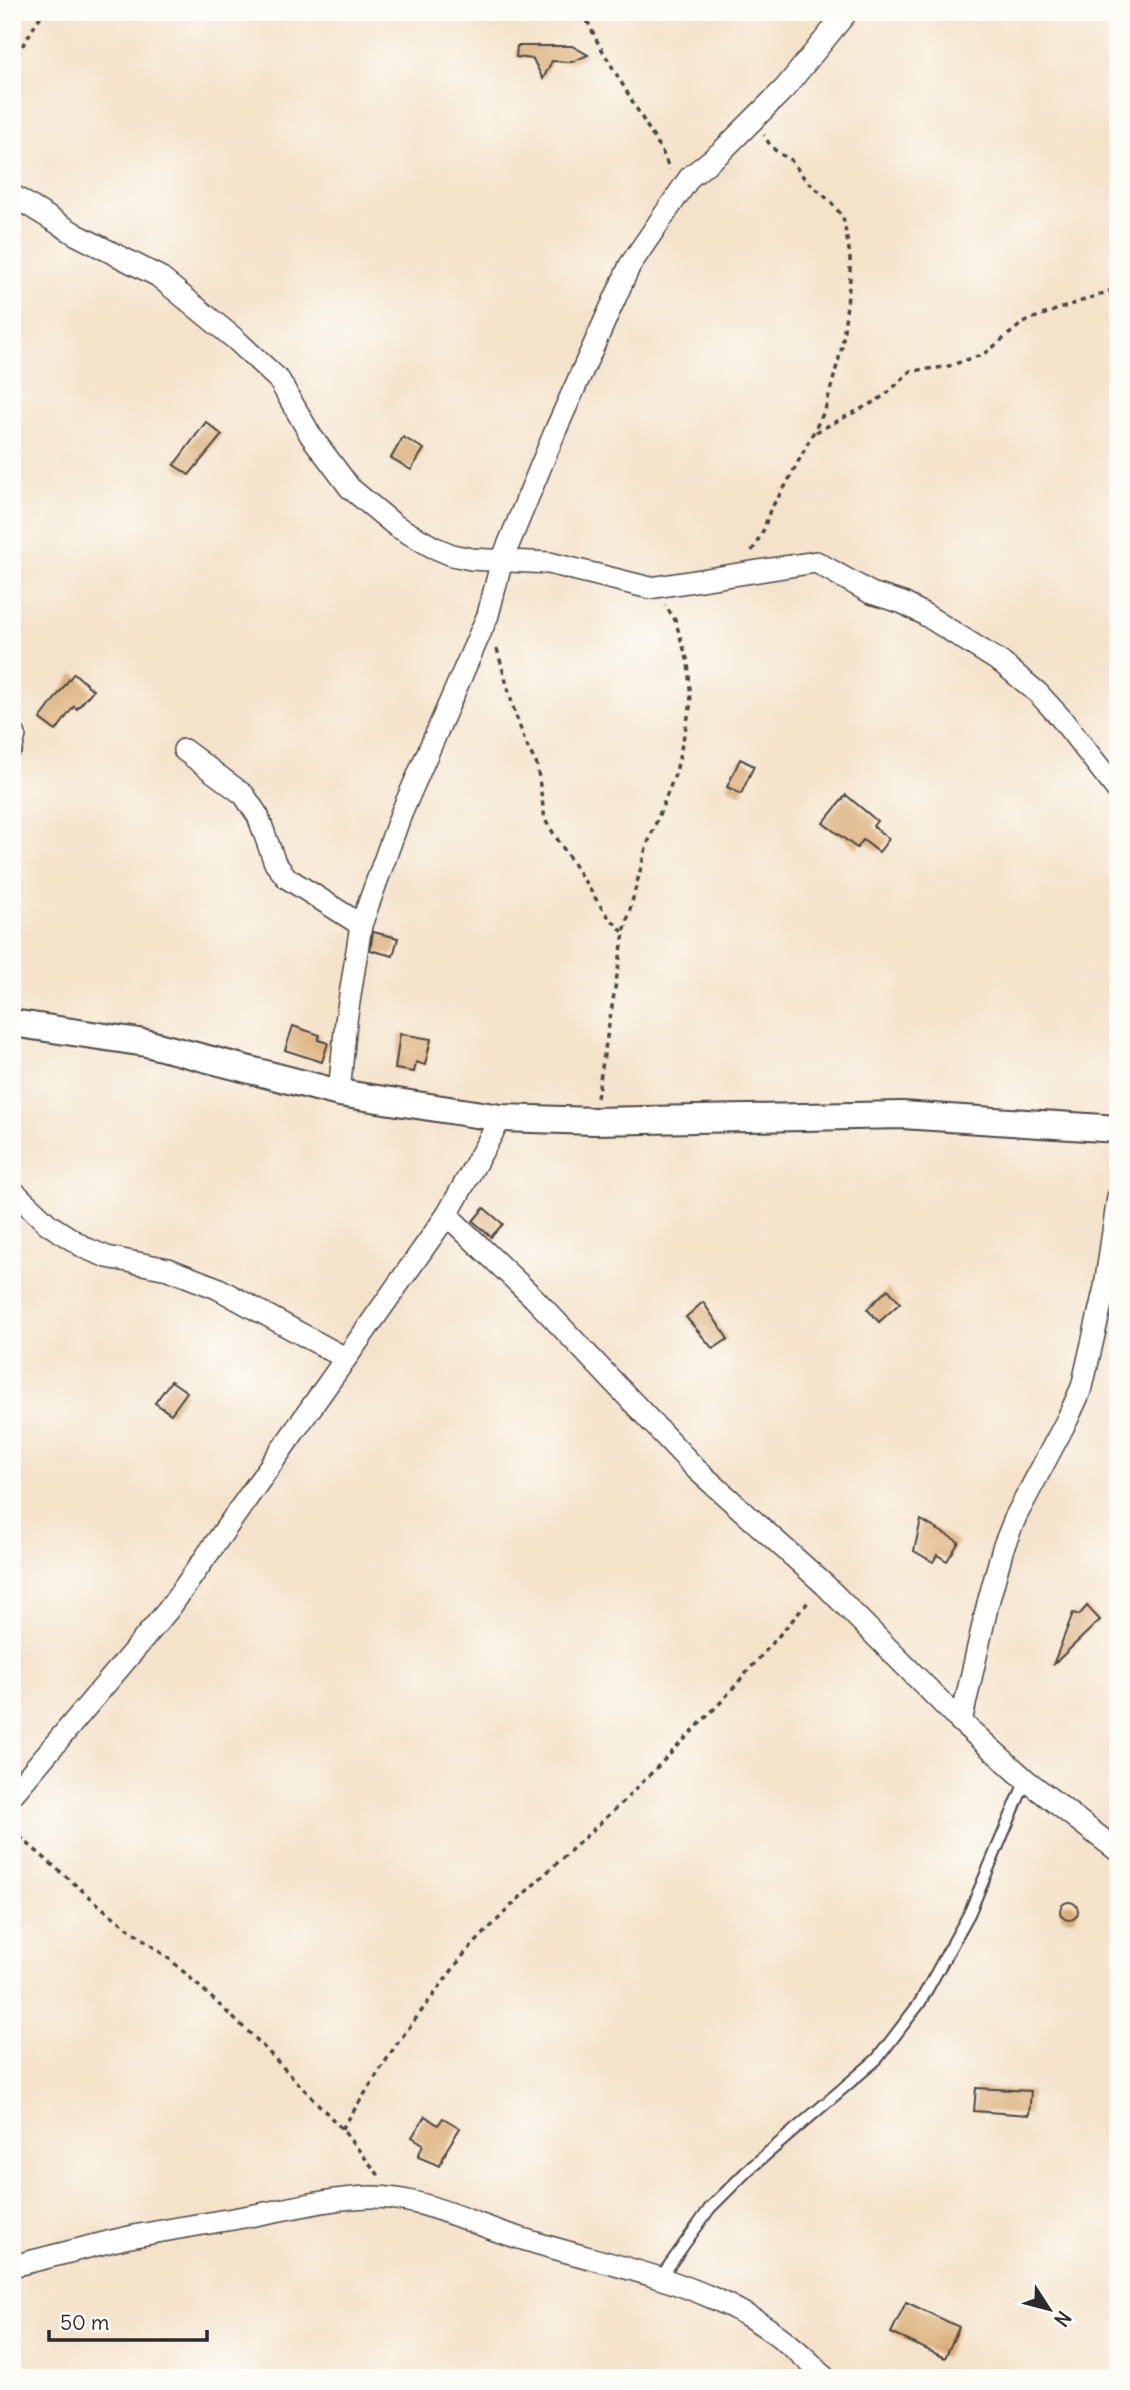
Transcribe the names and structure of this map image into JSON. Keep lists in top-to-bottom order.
{
  "scale_bar": "50 m",
  "north": "bottom right"
}
